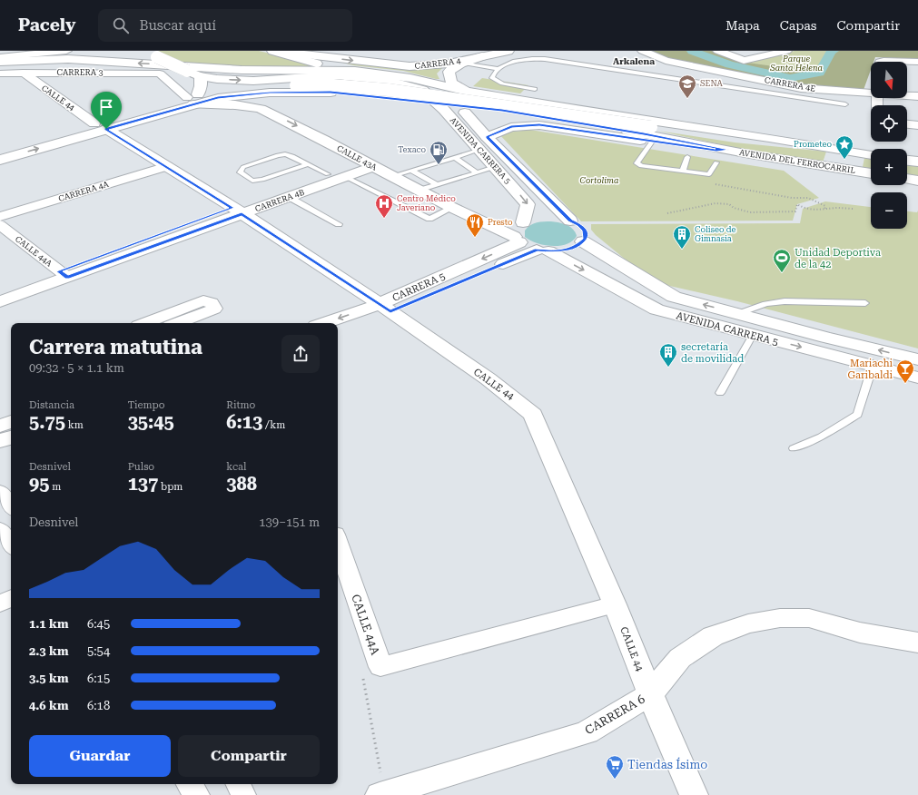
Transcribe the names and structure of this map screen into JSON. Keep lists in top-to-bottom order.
{
  "streets": {
    "main road": [
      "CARRERA 4",
      "CALLE 44",
      "AVENIDA CARRERA 5",
      "CALLE 43A",
      "AVENIDA DEL FERROCARRIL",
      "CARRERA 4B",
      "CARRERA 5",
      "CARRERA 6"
    ],
    "street": [
      "CARRERA 3",
      "CARRERA 4E",
      "CARRERA 4A",
      "CALLE 44A"
    ]
  },
  "crossings": [
    ["CARRERA 3", "CALLE 44"],
    ["CARRERA 3", "CALLE 43A"],
    ["CARRERA 3", "AVENIDA DEL FERROCARRIL"],
    ["CALLE 44", "CARRERA 4A"],
    ["CALLE 44", "CARRERA 4B"],
    ["CALLE 44", "CARRERA 5"],
    ["CALLE 44", "CARRERA 6"],
    ["AVENIDA CARRERA 5", "CALLE 43A"],
    ["AVENIDA CARRERA 5", "CARRERA 5"],
    ["CALLE 43A", "AVENIDA DEL FERROCARRIL"],
    ["CALLE 43A", "CARRERA 4B"],
    ["CALLE 43A", "CARRERA 5"],
    ["CARRERA 4B", "CALLE 44A"],
    ["CALLE 44A", "CARRERA 6"]
  ],
  "districts": ["Arkalena"],
  "parks": ["Parque Santa Helena", "Cortolima"],
  "places": {
    "school or university": ["SENA"],
    "place": ["Prometeo"],
    "fuel station": ["Texaco"],
    "hospital": ["Centro Médico Javeriano"],
    "restaurant": ["Presto"],
    "building": ["Coliseo de Gimnasia", "secretaría de movilidad"],
    "sports": ["Unidad Deportiva de la 42"],
    "bar": ["Mariachi Garibaldi"],
    "supermarket": ["Tiendas Ísimo"]
  },
  "north": "bottom",
  "page": {
    "header": "Pacely",
    "search": "Buscar aquí",
    "nav": ["Mapa", "Capas", "Compartir"],
    "map_buttons": ["+", "−"],
    "heading": ["Carrera matutina", "09:32 · 5 × 1.1 km"],
    "stats": [
      ["Distancia", "5.75 km"],
      ["Tiempo", "35:45"],
      ["Ritmo", "6:13 /km"],
      ["Desnivel", "95 m"],
      ["Pulso", "137 bpm"],
      ["kcal", "388"]
    ],
    "chart": ["Desnivel", "139–151 m"],
    "list": [
      {
        "name": "1.1 km",
        "note": "6:45"
      },
      {
        "name": "2.3 km",
        "note": "5:54"
      },
      {
        "name": "3.5 km",
        "note": "6:15"
      },
      {
        "name": "4.6 km",
        "note": "6:18"
      }
    ],
    "buttons": ["Guardar", "Compartir"]
  }
}
